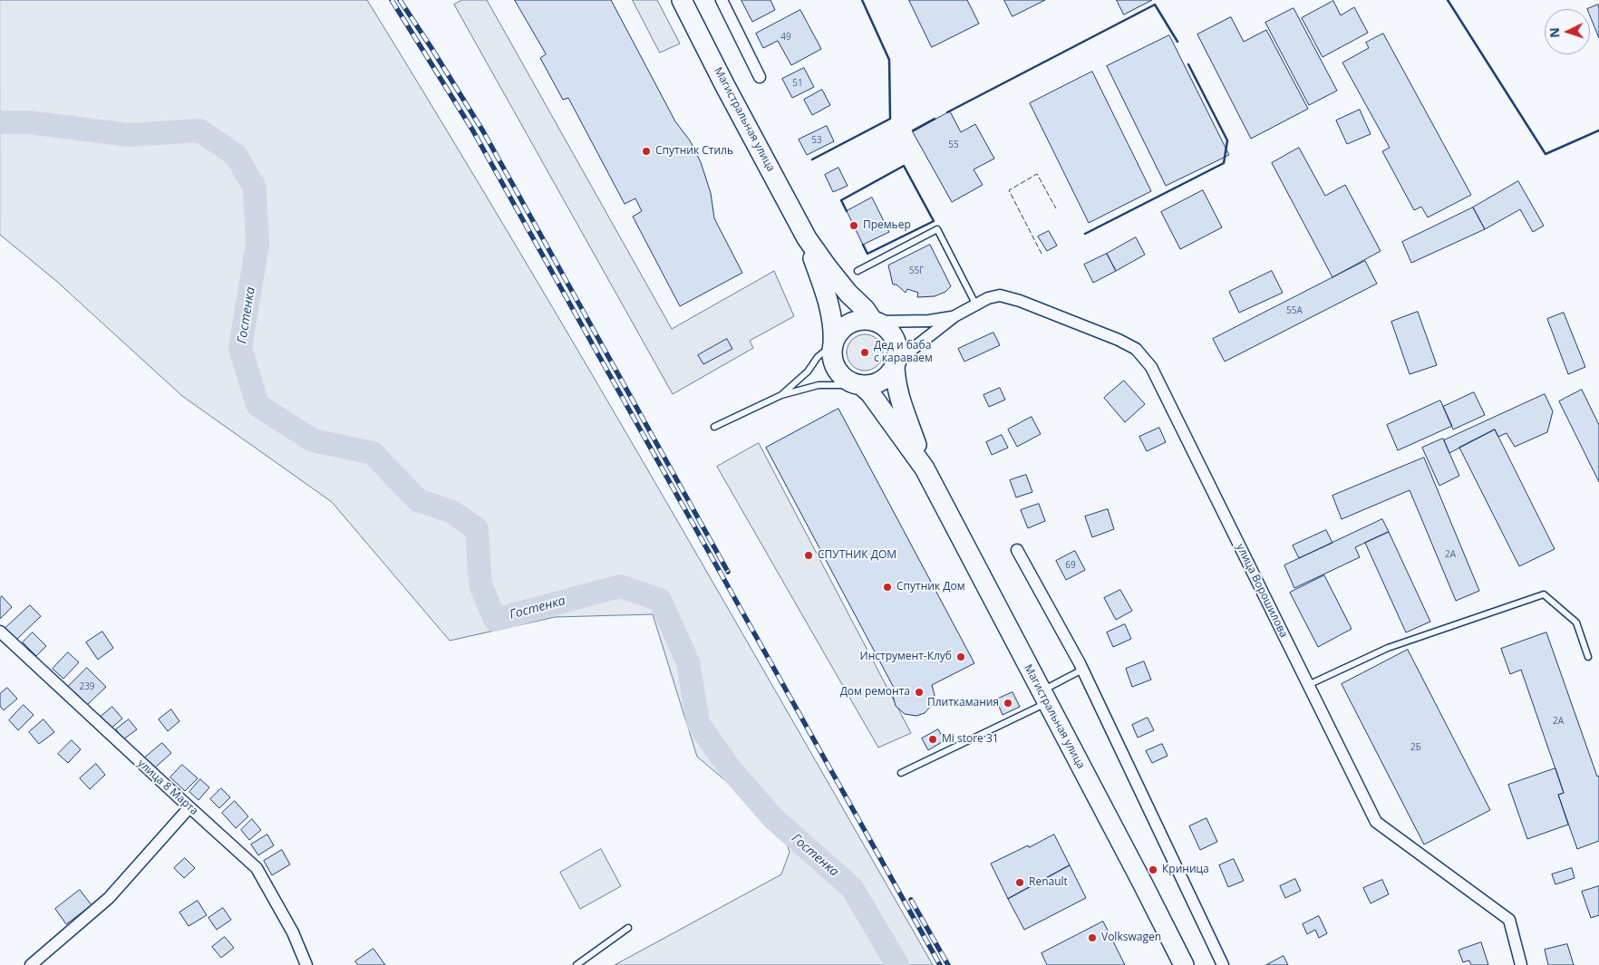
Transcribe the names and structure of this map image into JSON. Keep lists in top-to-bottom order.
{
  "streets": {
    "main road": ["Магистральная улица"],
    "street": ["улица Ворошилова", "улица 8 Марта"]
  },
  "water": ["Гостенка"],
  "places": [
    "Спутник Стиль",
    "Премьер",
    "Дед и баба с караваем",
    "СПУТНИК ДОМ",
    "Спутник Дом",
    "Инструмент-Клуб",
    "Дом ремонта",
    "Плиткамания",
    "Mi store 31",
    "Криница",
    "Renault",
    "Volkswagen"
  ],
  "house_numbers": [
    "49",
    "51",
    "53",
    "55",
    "55Г",
    "55А",
    "2А",
    "69",
    "239",
    "2А",
    "2Б"
  ],
  "north": "left"
}
